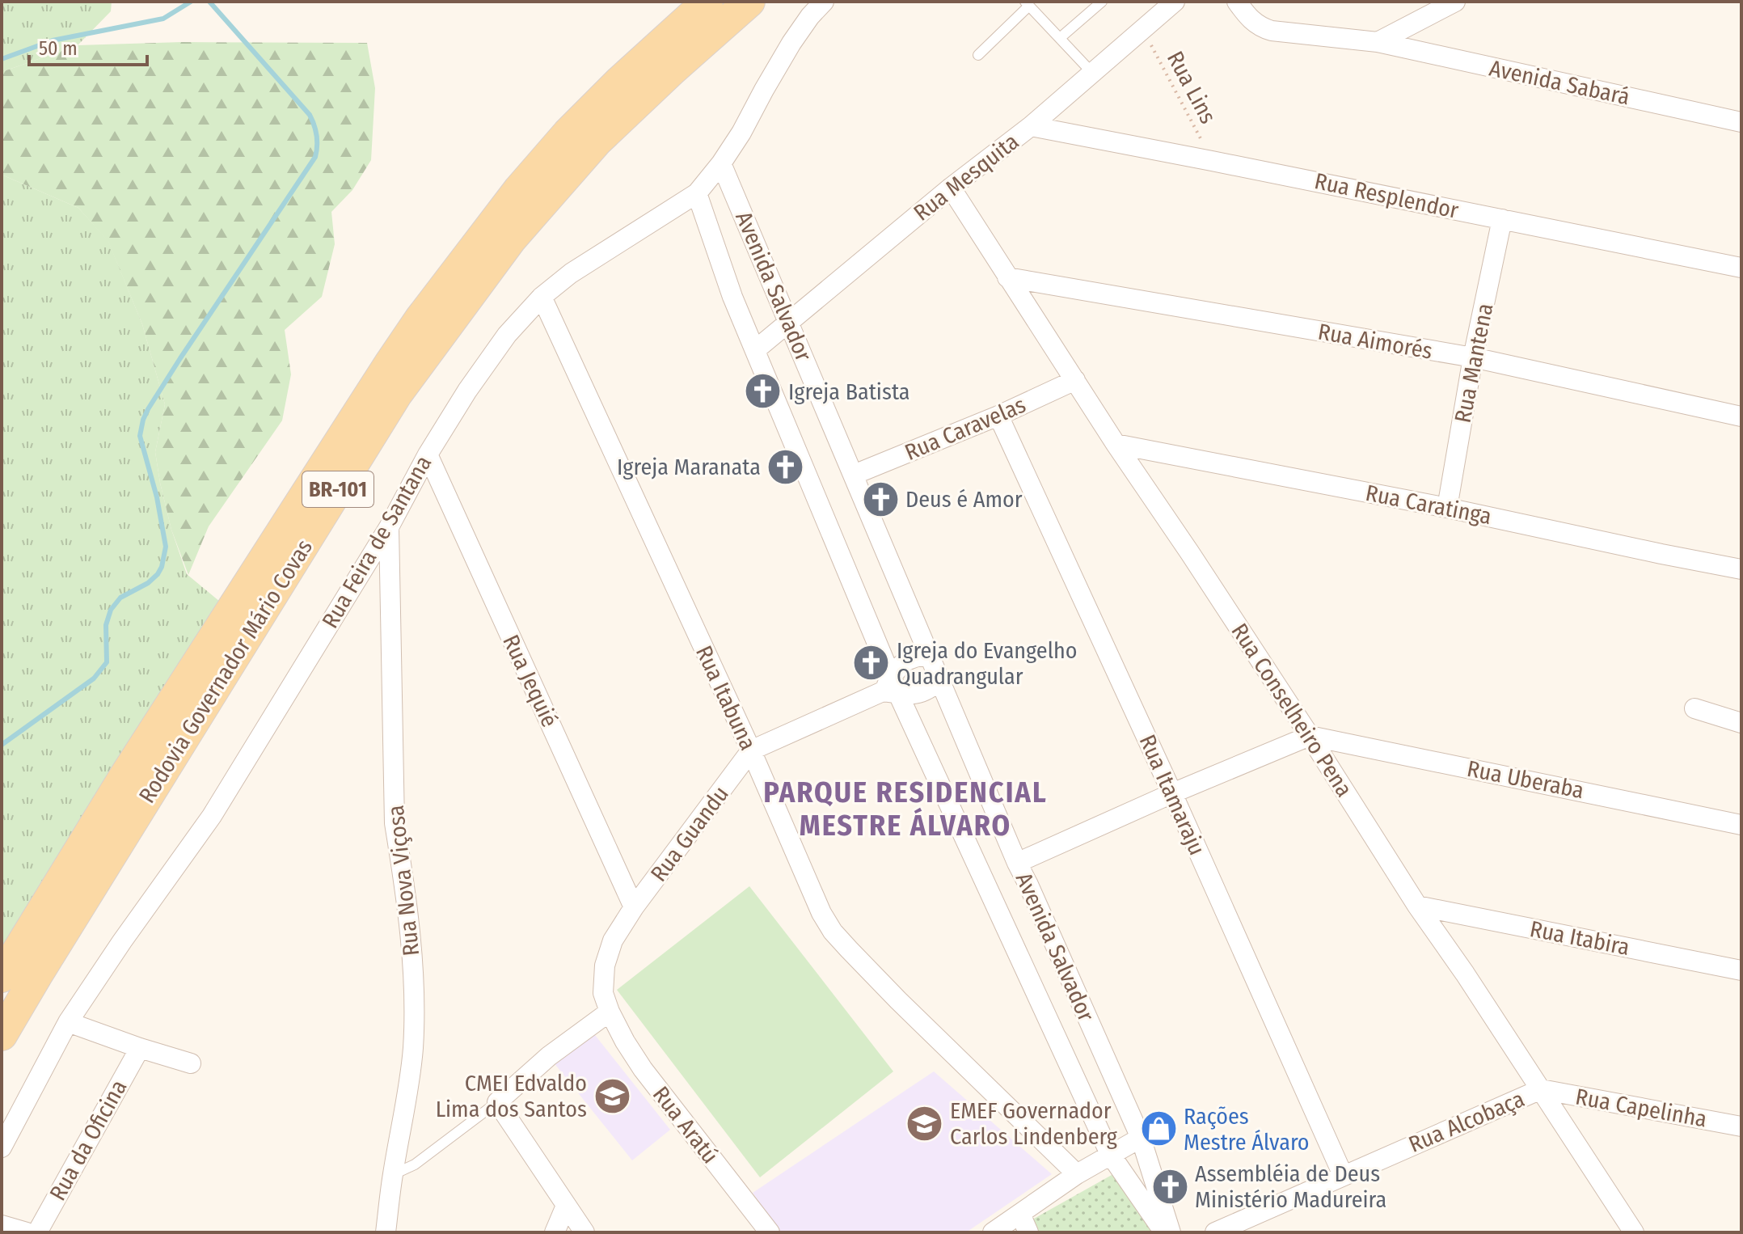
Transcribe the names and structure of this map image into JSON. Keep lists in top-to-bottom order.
{
  "streets": {
    "main road": ["BR-101", "Rodovia Governador Mário Covas"],
    "street": [
      "Avenida Sabará",
      "Rua Mesquita",
      "Rua Resplendor",
      "Avenida Salvador",
      "Rua Aimorés",
      "Rua Mantena",
      "Rua Caravelas",
      "Rua Caratinga",
      "Rua Feira de Santana",
      "Rua Jequié",
      "Rua Itabuna",
      "Rua Conselheiro Pena",
      "Rua Uberaba",
      "Rua Itamaraju",
      "Rua Guandu",
      "Rua Nova Viçosa",
      "Rua Itabira",
      "Rua Capelinha",
      "Rua Alcobaça",
      "Rua Aratú",
      "Rua da Oficina"
    ],
    "path": ["Rua Lins"]
  },
  "crossings": [
    ["Rua Lins", "Rua Mesquita"],
    ["Rua Lins", "Rua Resplendor"],
    ["Rua Mesquita", "Rua Resplendor"],
    ["Rua Mesquita", "Avenida Salvador"],
    ["Rua Mesquita", "Rua Conselheiro Pena"],
    ["Rua Resplendor", "Rua Mantena"],
    ["Avenida Salvador", "Rua Caravelas"],
    ["Avenida Salvador", "Rua Feira de Santana"],
    ["Avenida Salvador", "Rua Guandu"],
    ["Rua Aimorés", "Rua Mantena"],
    ["Rua Aimorés", "Rua Conselheiro Pena"],
    ["Rua Mantena", "Rua Caratinga"],
    ["Rua Caravelas", "Rua Conselheiro Pena"],
    ["Rua Caravelas", "Rua Itamaraju"],
    ["Rua Caratinga", "Rua Conselheiro Pena"],
    ["Rua Feira de Santana", "Rua Jequié"],
    ["Rua Feira de Santana", "Rua Itabuna"],
    ["Rua Feira de Santana", "Rua Nova Viçosa"],
    ["Rua Jequié", "Rua Guandu"],
    ["Rua Jequié", "Rua Aratú"],
    ["Rua Itabuna", "Rua Guandu"],
    ["Rua Conselheiro Pena", "Rua Uberaba"],
    ["Rua Conselheiro Pena", "Rua Itabira"],
    ["Rua Conselheiro Pena", "Rua Capelinha"],
    ["Rua Conselheiro Pena", "Rua Alcobaça"],
    ["Rua Itamaraju", "Rua Alcobaça"],
    ["Rua Guandu", "Rua Aratú"],
    ["Rua Capelinha", "Rua Alcobaça"]
  ],
  "districts": ["PARQUE RESIDENCIAL MESTRE ÁLVARO"],
  "places": {
    "church": [
      "Igreja Batista",
      "Igreja Maranata",
      "Deus é Amor",
      "Igreja do Evangelho Quadrangular",
      "Assembléia de Deus Ministério Madureira"
    ],
    "school or university": ["CMEI Edvaldo Lima dos Santos", "EMEF Governador Carlos Lindenberg"],
    "shop": ["Rações Mestre Álvaro"]
  },
  "scale_bar": "50 m"
}
